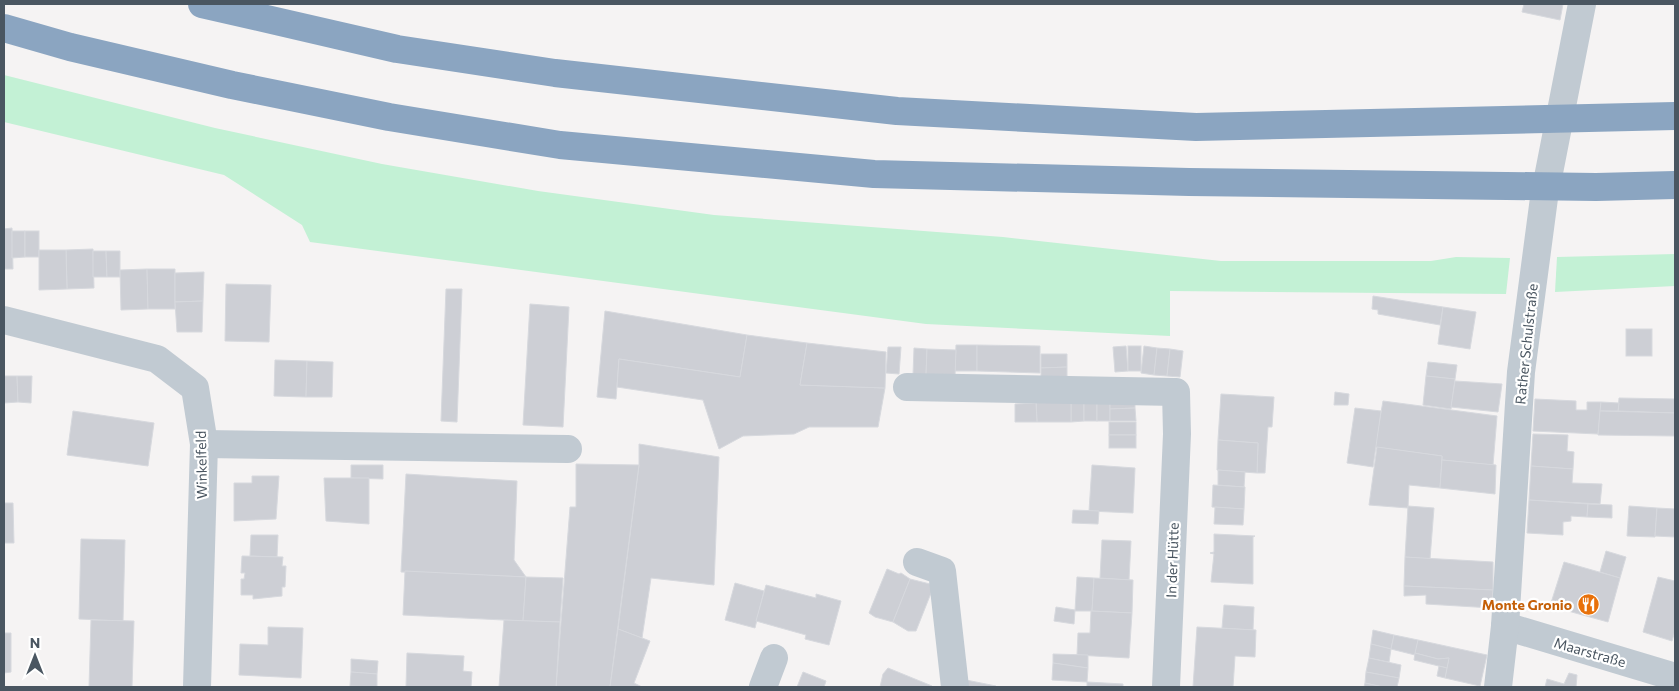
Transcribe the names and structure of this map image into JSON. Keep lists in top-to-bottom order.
{
  "streets": {
    "street": [
      "Rather Schulstraße",
      "Winkelfeld",
      "In der Hütte",
      "Maarstraße"
    ]
  },
  "crossings": [
    ["Rather Schulstraße", "Maarstraße"]
  ],
  "places": {
    "restaurant": ["Monte Gronio"]
  },
  "north": "top"
}
